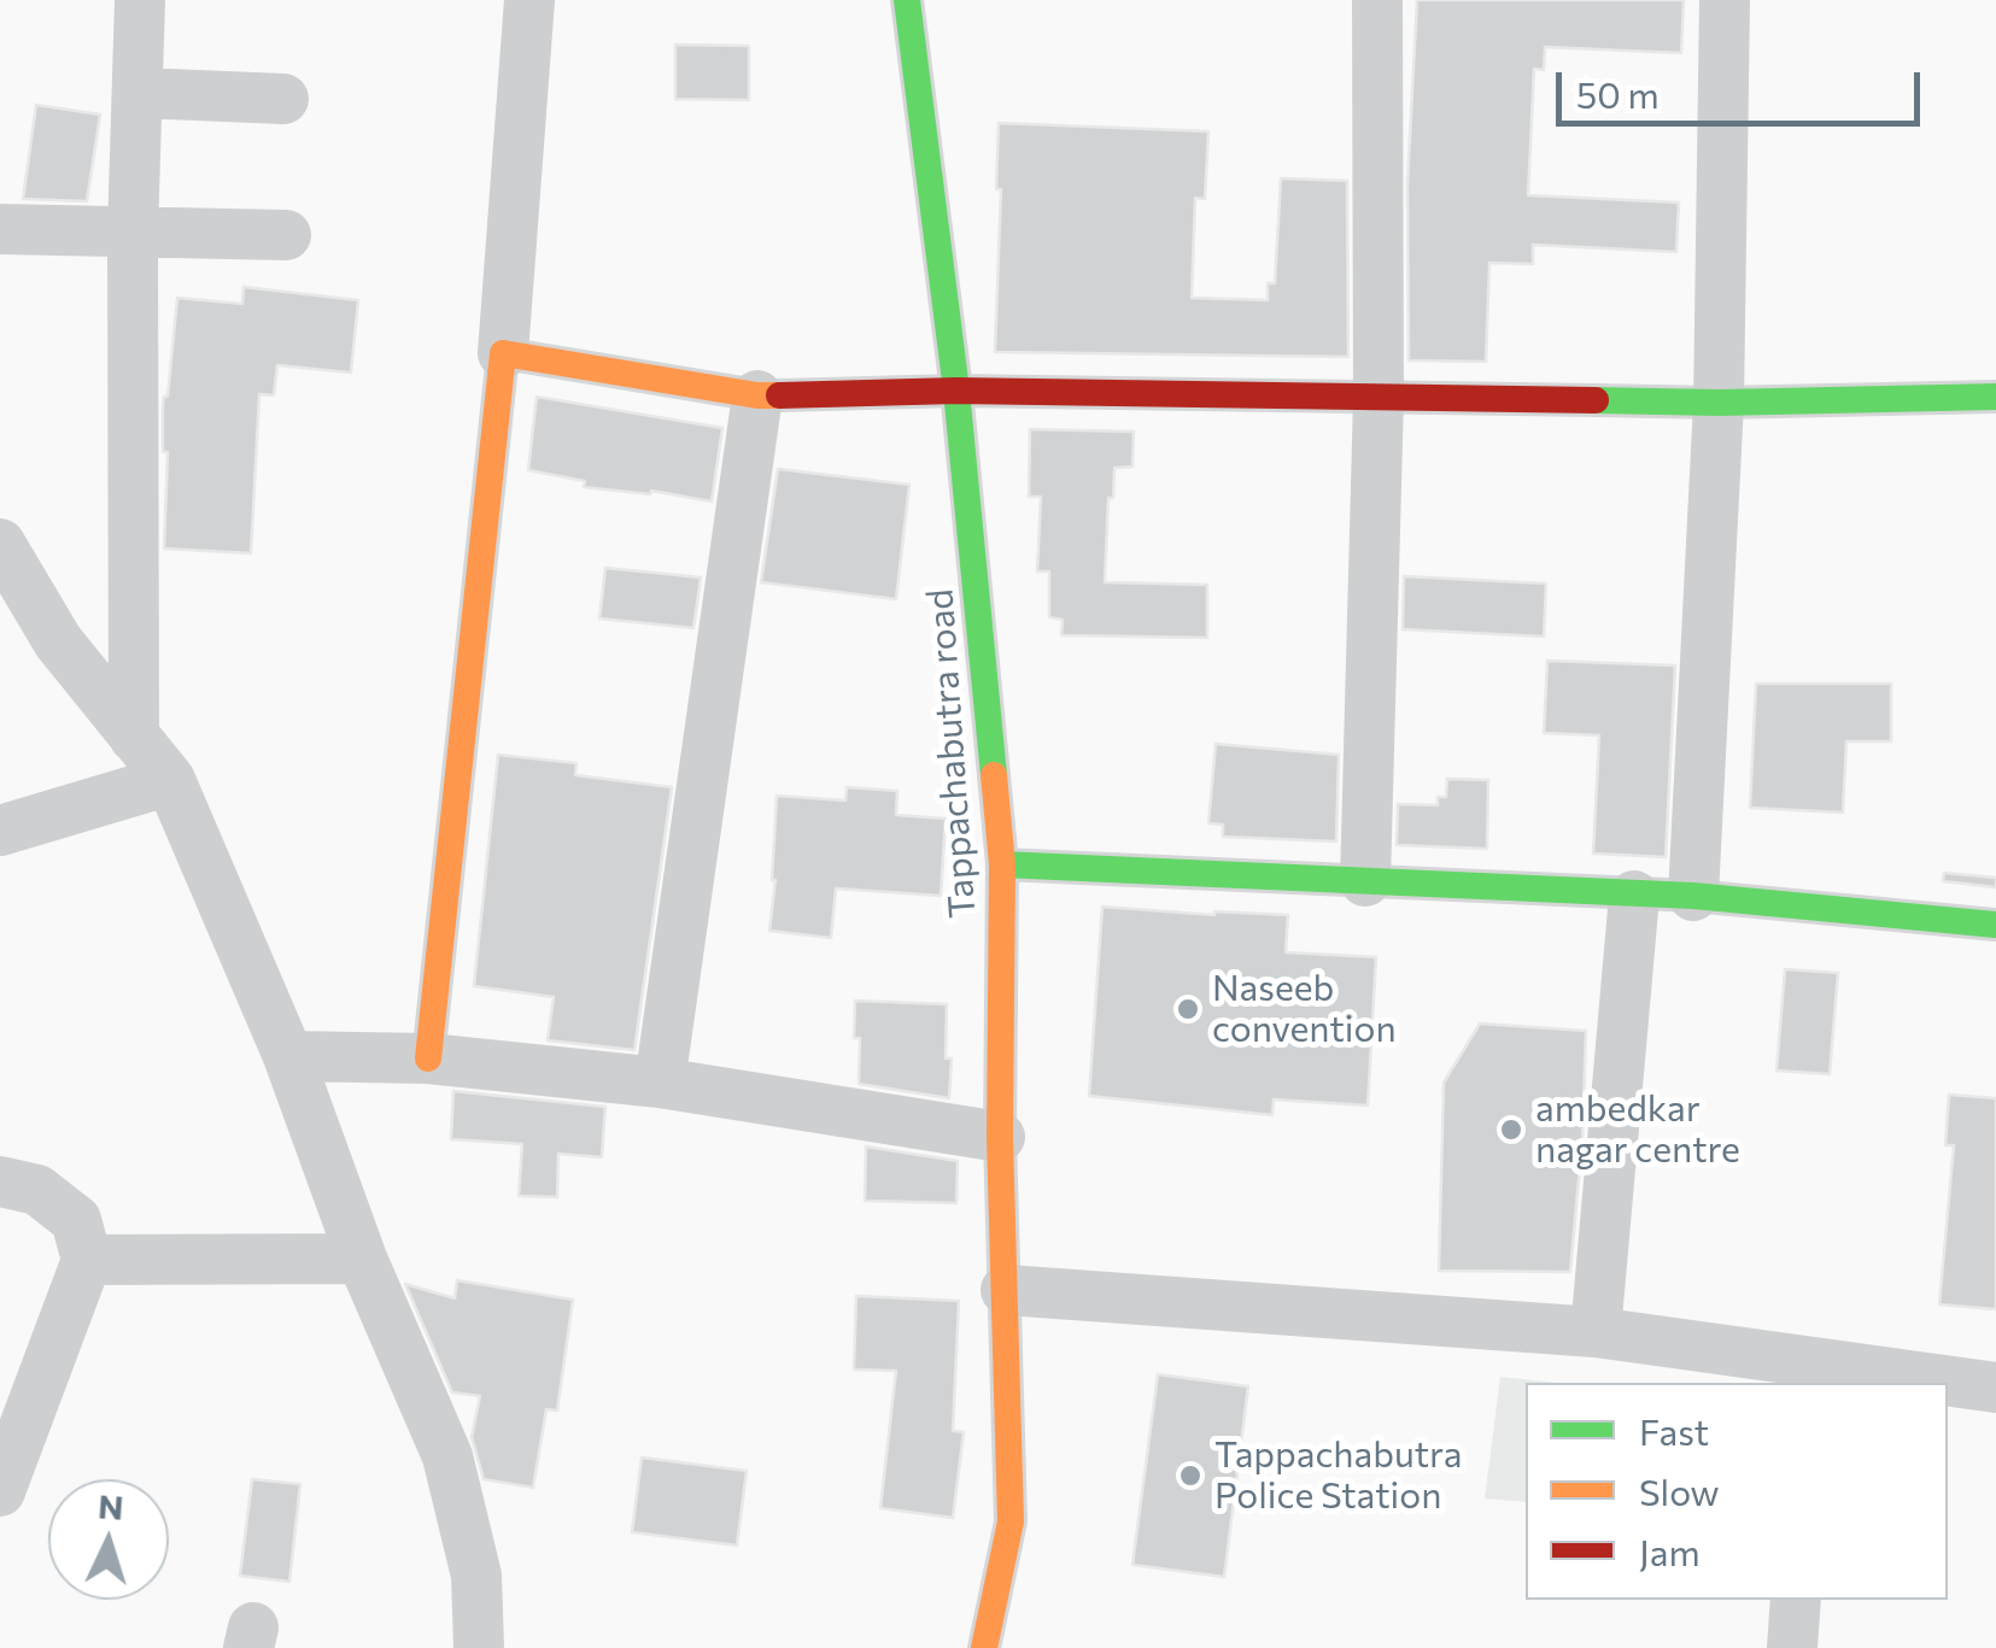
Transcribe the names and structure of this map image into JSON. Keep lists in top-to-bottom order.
{
  "streets": {
    "street": ["Tappachabutra road"]
  },
  "places": ["Naseeb convention", "ambedkar nagar centre", "Tappachabutra Police Station"],
  "legend": ["Fast", "Slow", "Jam"],
  "scale_bar": "50 m",
  "north": "top"
}
